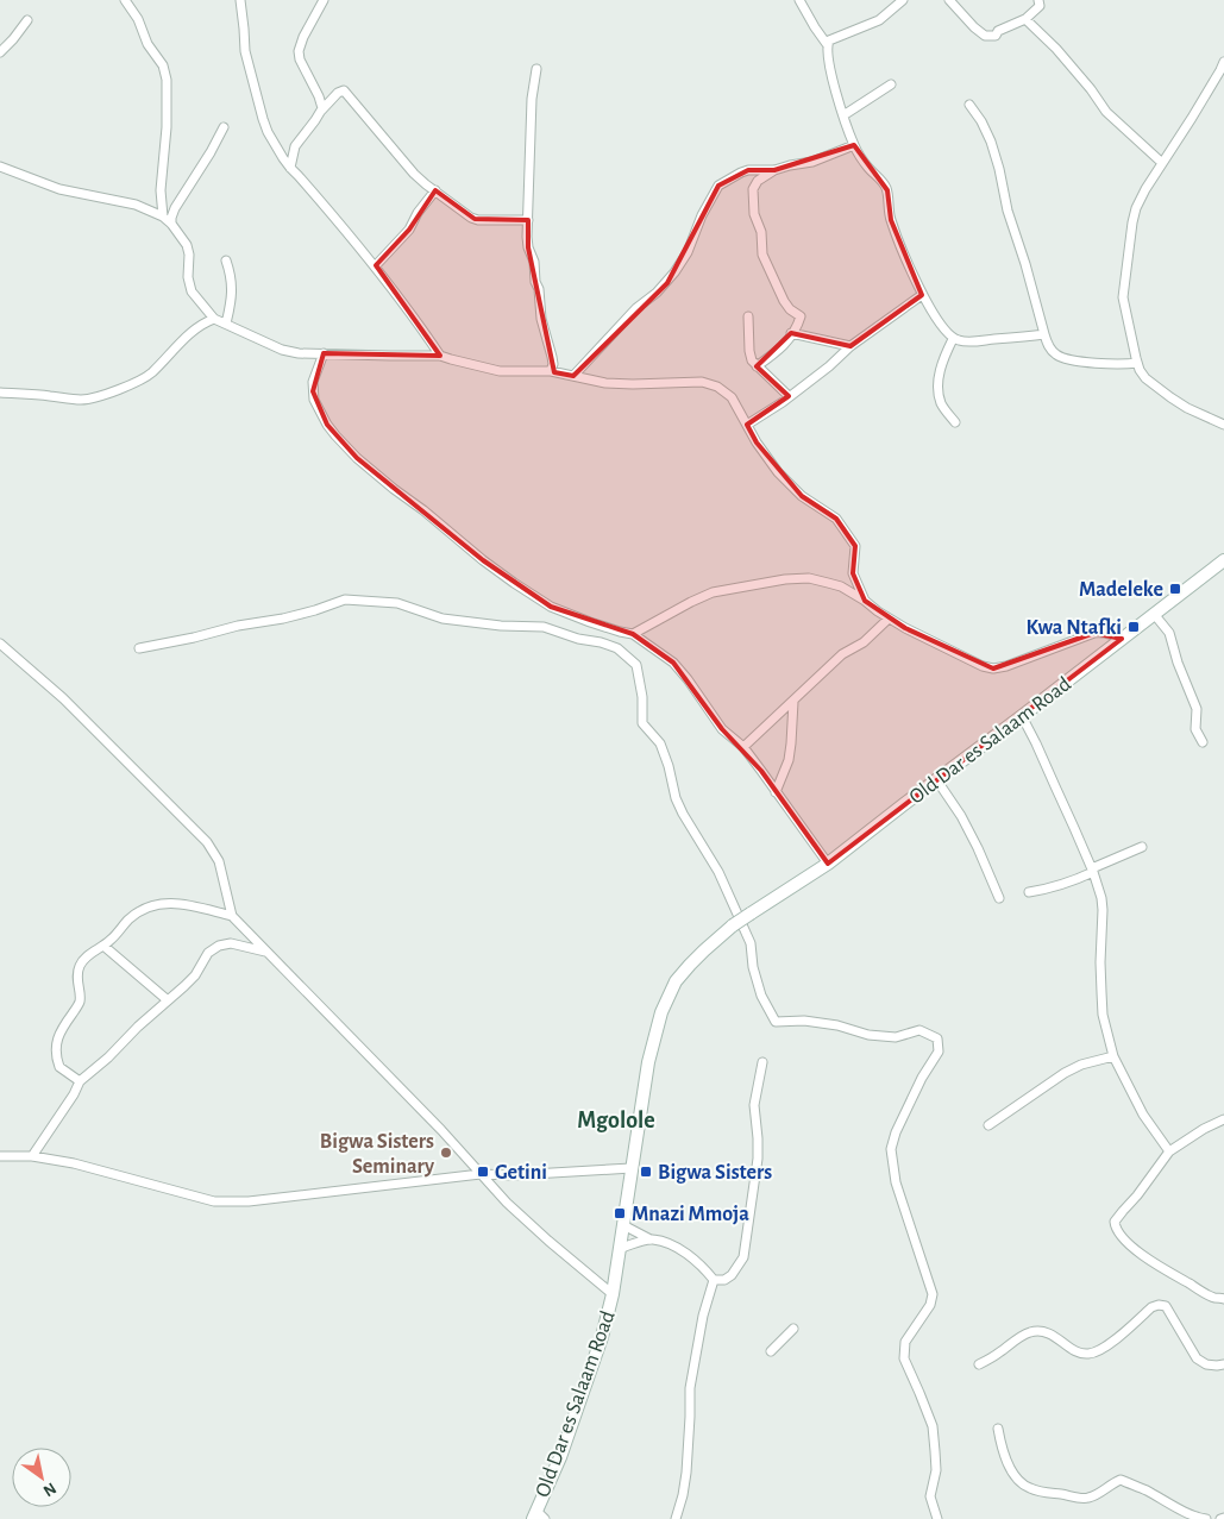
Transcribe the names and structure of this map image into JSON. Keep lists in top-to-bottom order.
{
  "streets": {
    "street": ["Old Dar es Salaam Road"]
  },
  "districts": ["Mgolole"],
  "places": {
    "transit": [
      "Madeleke",
      "Kwa Ntafki",
      "Getini",
      "Bigwa Sisters",
      "Mnazi Mmoja"
    ],
    "other": ["Bigwa Sisters Seminary"]
  },
  "north": "bottom right"
}
